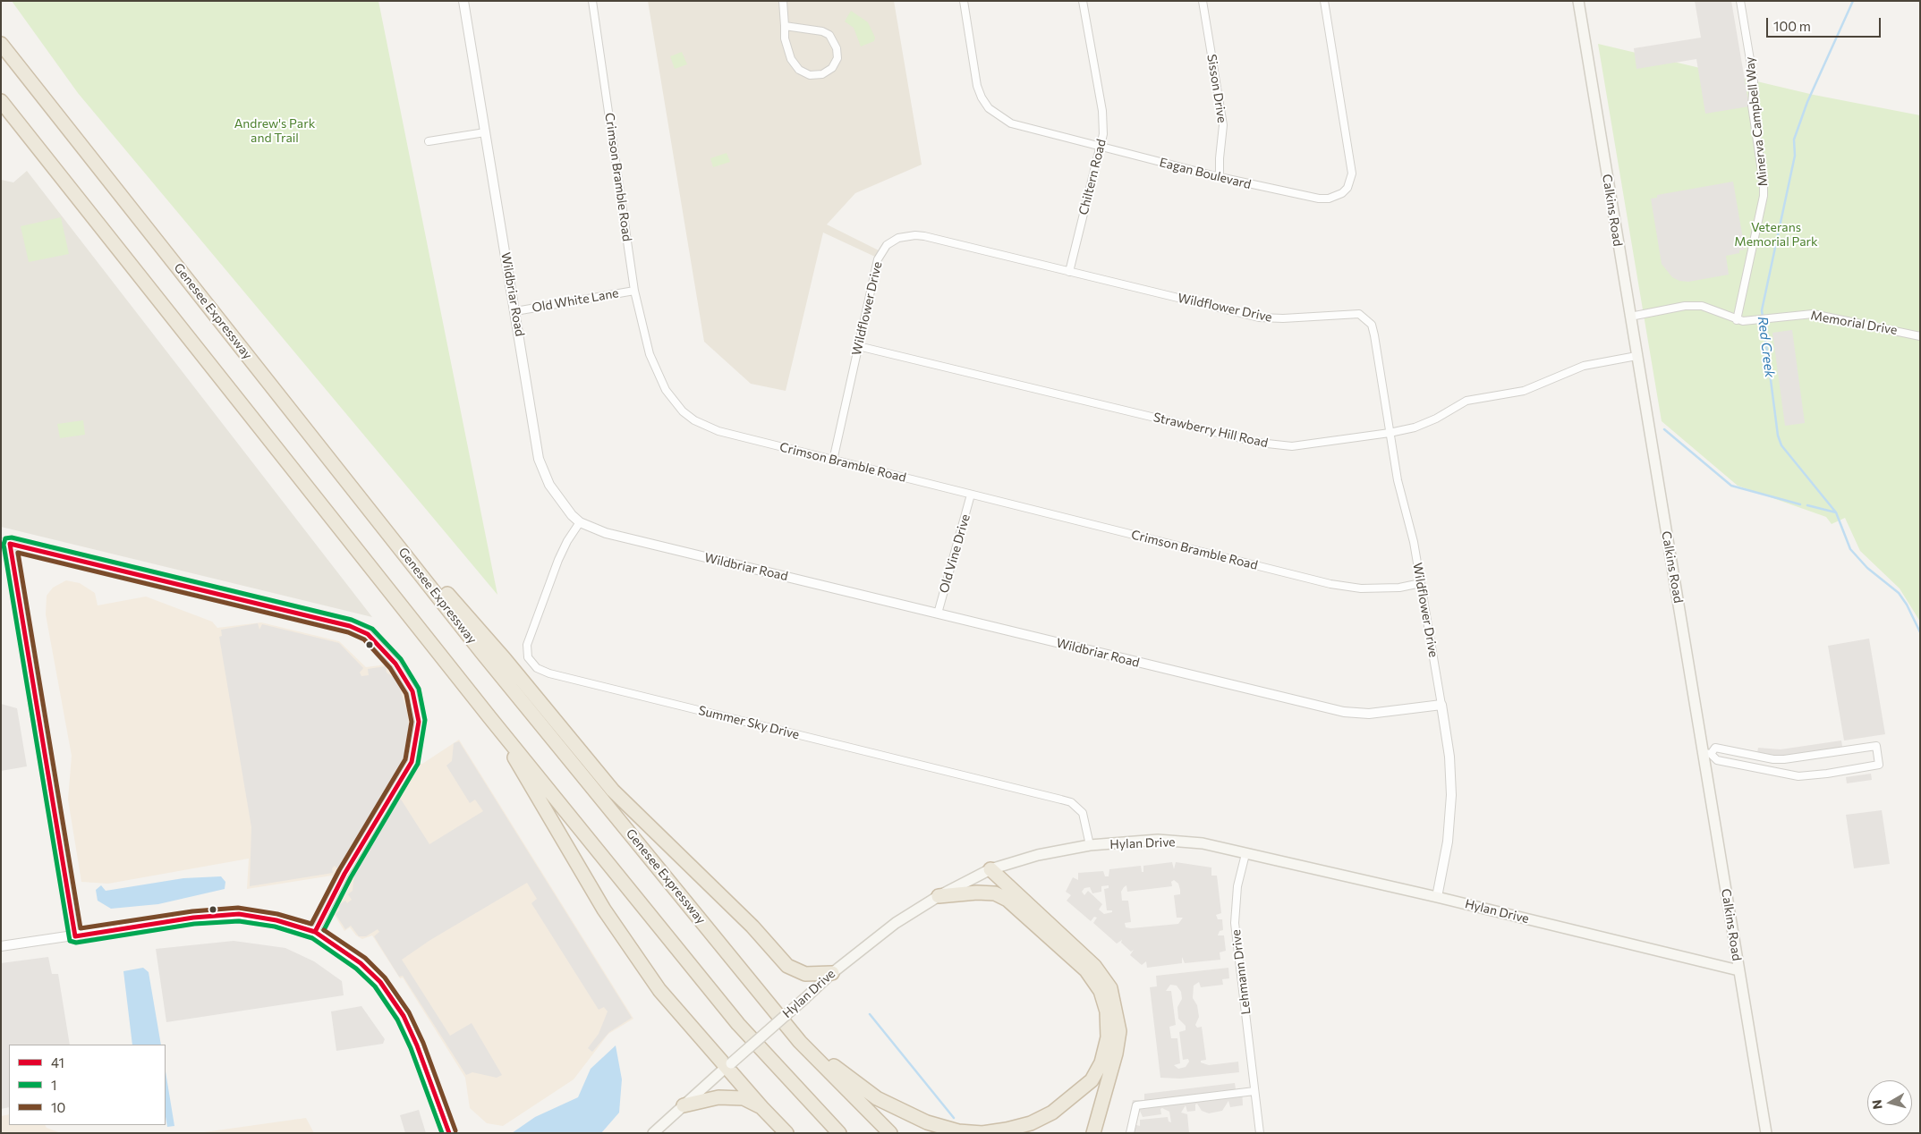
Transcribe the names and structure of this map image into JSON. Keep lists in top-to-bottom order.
{
  "streets": {
    "highway": ["Genesee Expressway"],
    "main road": ["Calkins Road", "Hylan Drive"],
    "street": [
      "Sisson Drive",
      "Minerva Campbell Way",
      "Eagan Boulevard",
      "Crimson Bramble Road",
      "Chiltern Road",
      "Wildbriar Road",
      "Old White Lane",
      "Wildflower Drive",
      "Memorial Drive",
      "Strawberry Hill Road",
      "Old Vine Drive",
      "Summer Sky Drive",
      "Lehmann Drive"
    ]
  },
  "crossings": [
    ["Sisson Drive", "Eagan Boulevard"],
    ["Minerva Campbell Way", "Memorial Drive"],
    ["Eagan Boulevard", "Chiltern Road"],
    ["Crimson Bramble Road", "Old White Lane"],
    ["Crimson Bramble Road", "Wildflower Drive"],
    ["Crimson Bramble Road", "Old Vine Drive"],
    ["Chiltern Road", "Wildflower Drive"],
    ["Calkins Road", "Memorial Drive"],
    ["Calkins Road", "Strawberry Hill Road"],
    ["Calkins Road", "Hylan Drive"],
    ["Wildbriar Road", "Old White Lane"],
    ["Wildbriar Road", "Wildflower Drive"],
    ["Wildbriar Road", "Old Vine Drive"],
    ["Wildbriar Road", "Summer Sky Drive"],
    ["Wildflower Drive", "Strawberry Hill Road"],
    ["Wildflower Drive", "Hylan Drive"],
    ["Summer Sky Drive", "Hylan Drive"],
    ["Hylan Drive", "Lehmann Drive"]
  ],
  "water": ["Red Creek"],
  "parks": ["Andrew's Park and Trail", "Veterans Memorial Park"],
  "lines": ["transit line 1", "transit line 41", "transit line 10"],
  "legend": ["41", "1", "10"],
  "scale_bar": "100 m",
  "north": "left"
}
